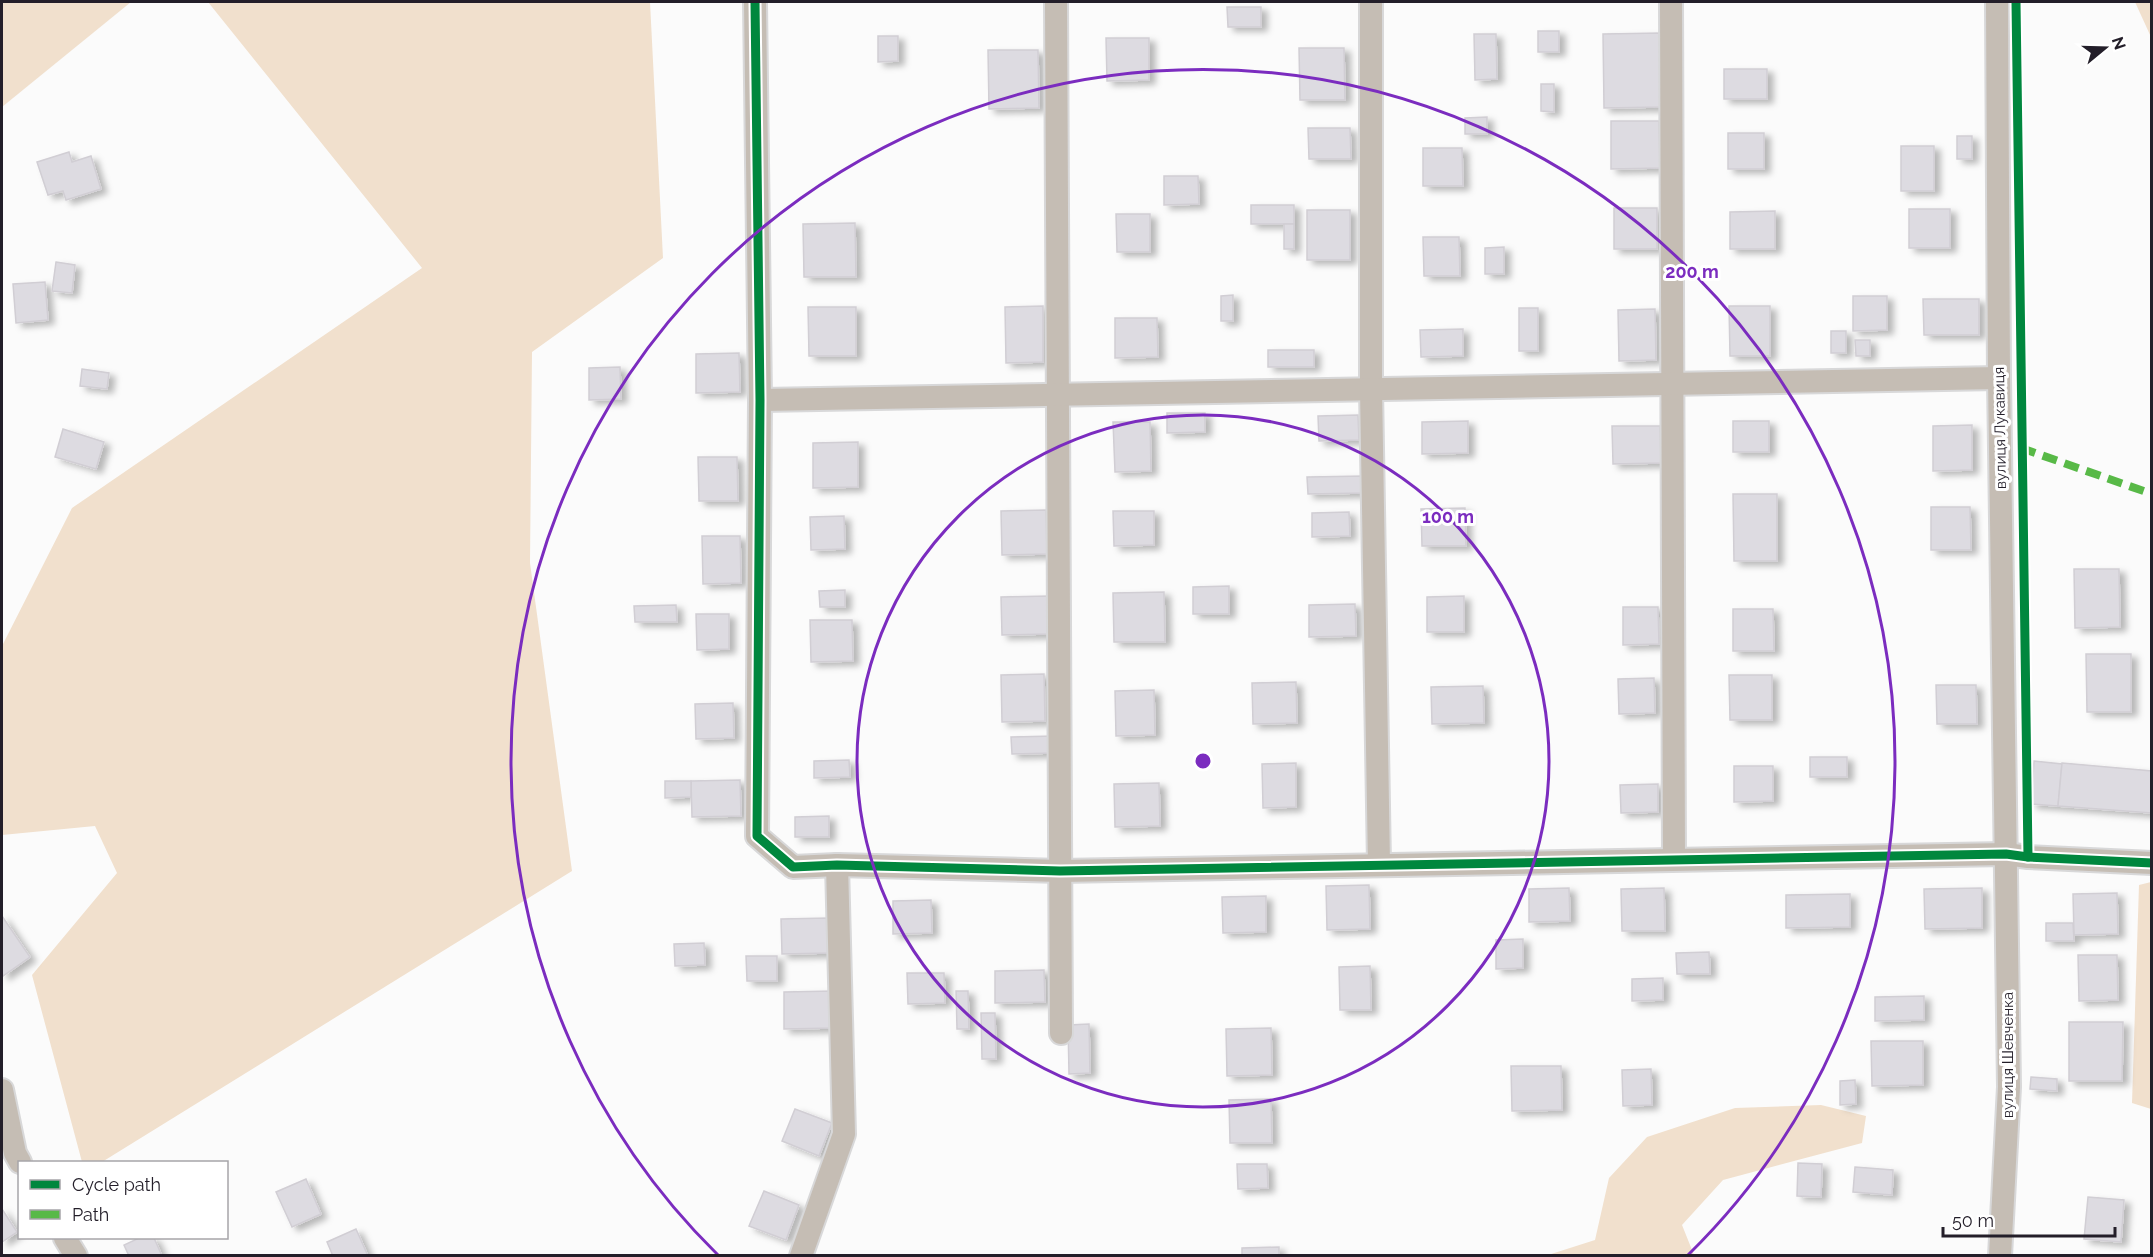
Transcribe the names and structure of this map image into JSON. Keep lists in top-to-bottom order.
{
  "streets": {
    "street": ["вулиця Лукавиця", "вулиця Шевченка"]
  },
  "crossings": [
    ["вулиця Лукавиця", "вулиця Шевченка"]
  ],
  "legend": ["Cycle path", "Path"],
  "scale_bar": "50 m",
  "north": "right",
  "rings": ["200 m", "100 m"]
}
